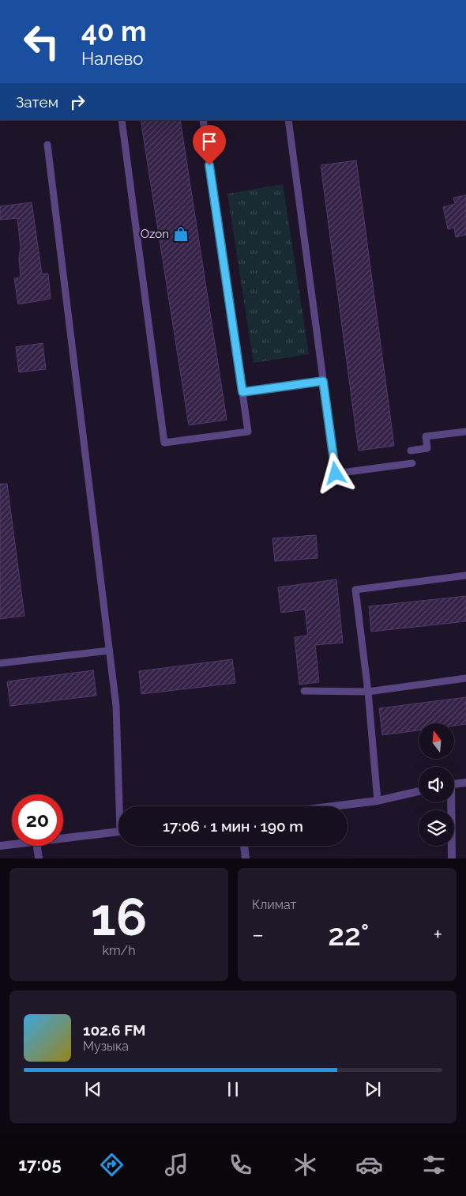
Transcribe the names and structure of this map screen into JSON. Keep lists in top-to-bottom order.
{
  "places": {
    "shop": ["Ozon"]
  },
  "north": "top",
  "page": {
    "turn": ["40 m", "Налево"],
    "then": "Затем",
    "limit": "20",
    "trip": "17:06 · 1 мин · 190 m",
    "tile": [
      ["16", "km/h"],
      "Климат"
    ],
    "heat": ["−", "22°", "+"],
    "song": ["102.6 FM", "Музыка"],
    "tabs": "17:05"
  }
}
